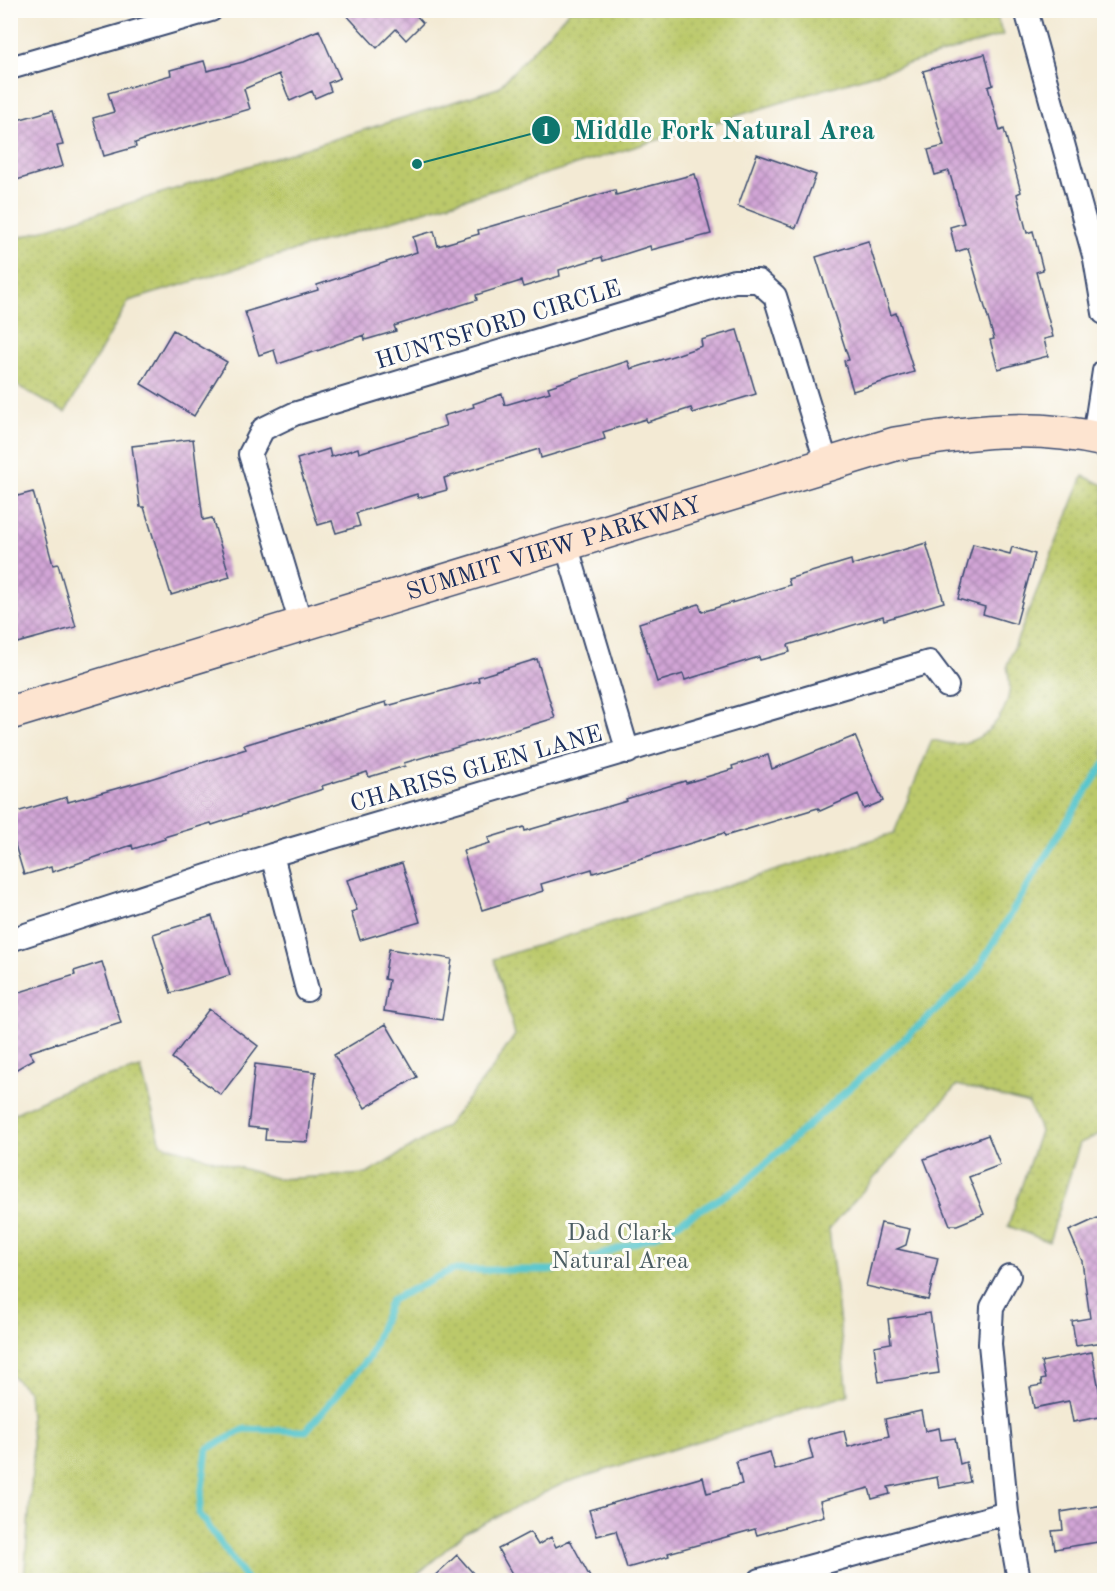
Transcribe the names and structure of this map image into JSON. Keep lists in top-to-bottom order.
{
  "streets": {
    "street": ["HUNTSFORD CIRCLE", "SUMMIT VIEW PARKWAY", "CHARISS GLEN LANE"]
  },
  "crossings": [
    ["HUNTSFORD CIRCLE", "SUMMIT VIEW PARKWAY"]
  ],
  "parks": ["Dad Clark Natural Area"],
  "places": ["Middle Fork Natural Area"]
}
